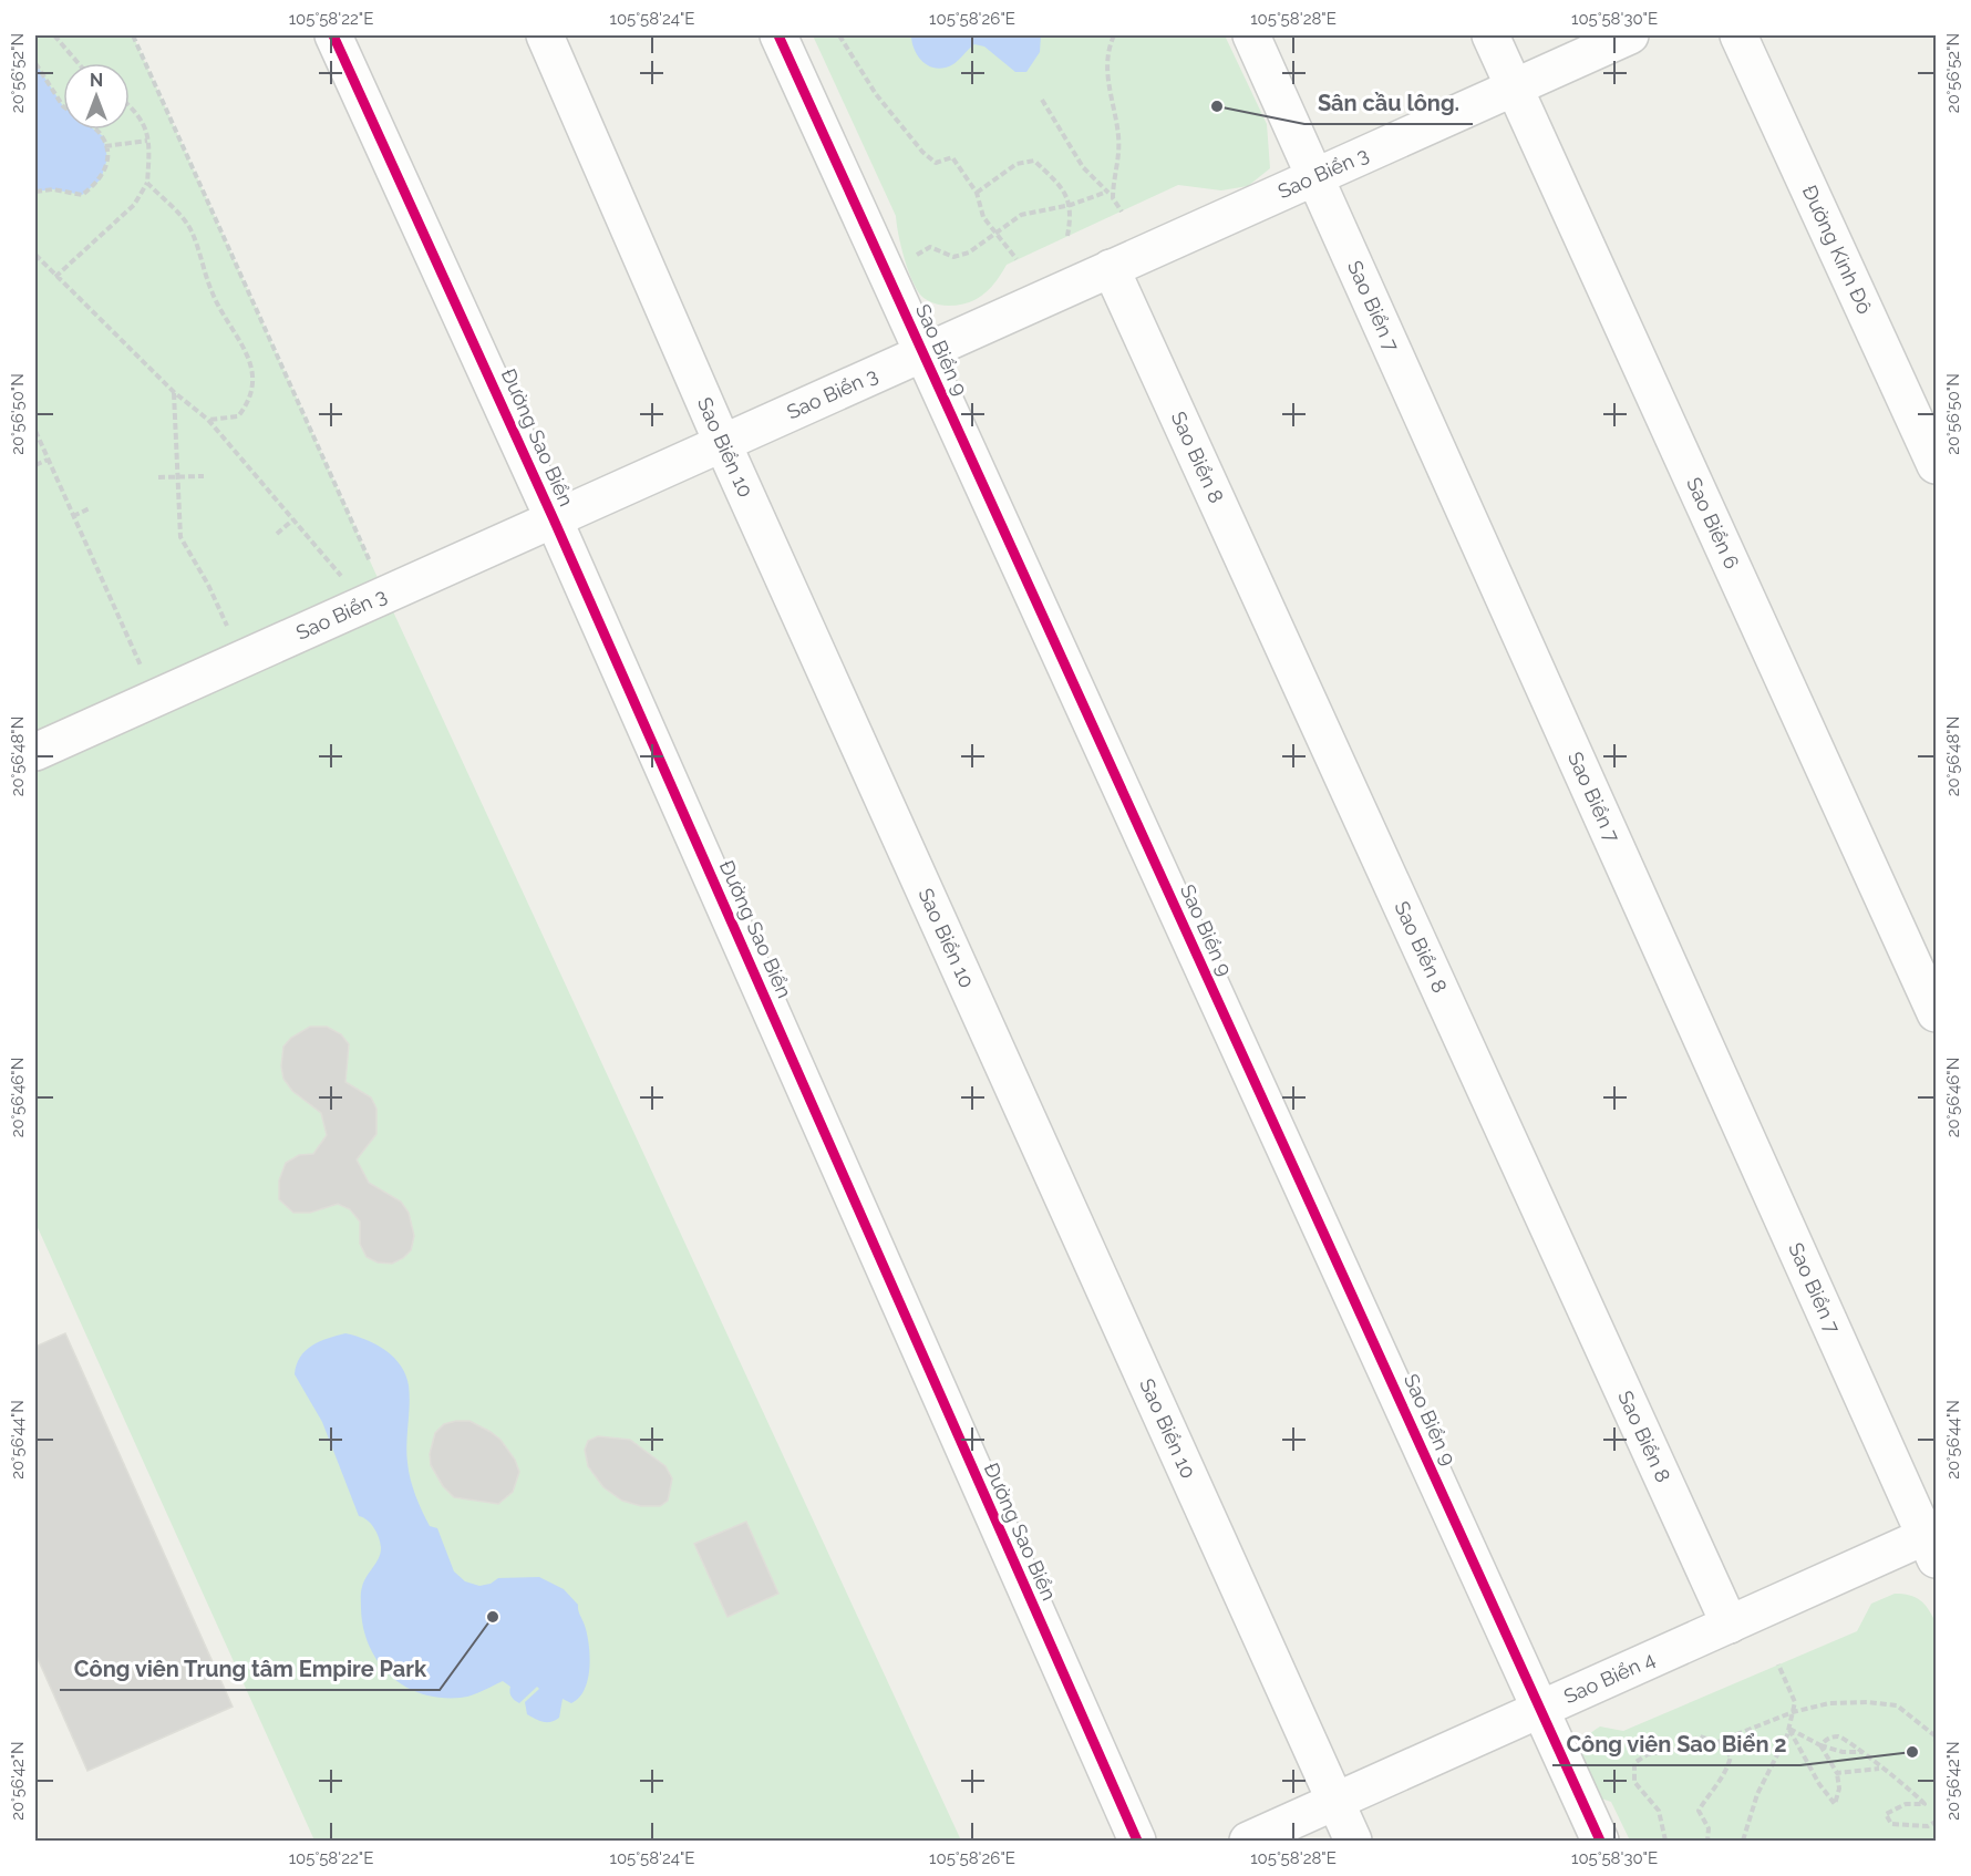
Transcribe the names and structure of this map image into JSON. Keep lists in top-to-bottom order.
{
  "streets": {
    "street": [
      "Sao Biển 3",
      "Đường Kinh Đô",
      "Sao Biển 7",
      "Sao Biển 9",
      "Đường Sao Biển",
      "Sao Biển 10",
      "Sao Biển 8",
      "Sao Biển 6",
      "Sao Biển 4"
    ]
  },
  "crossings": [
    ["Sao Biển 3", "Sao Biển 7"],
    ["Sao Biển 3", "Sao Biển 9"],
    ["Sao Biển 3", "Đường Sao Biển"],
    ["Sao Biển 3", "Sao Biển 10"],
    ["Sao Biển 3", "Sao Biển 8"],
    ["Sao Biển 3", "Sao Biển 6"],
    ["Sao Biển 7", "Sao Biển 4"],
    ["Sao Biển 9", "Sao Biển 4"],
    ["Sao Biển 10", "Sao Biển 4"],
    ["Sao Biển 8", "Sao Biển 4"]
  ],
  "places": ["Sân cầu lông.", "Công viên Trung tâm Empire Park", "Công viên Sao Biển 2"],
  "north": "top",
  "coordinates": [
    "105°58'22\"E",
    "105°58'24\"E",
    "105°58'26\"E",
    "105°58'28\"E",
    "105°58'30\"E",
    "20°56'52\"N",
    "20°56'50\"N",
    "20°56'48\"N",
    "20°56'46\"N",
    "20°56'44\"N",
    "20°56'42\"N"
  ]
}
